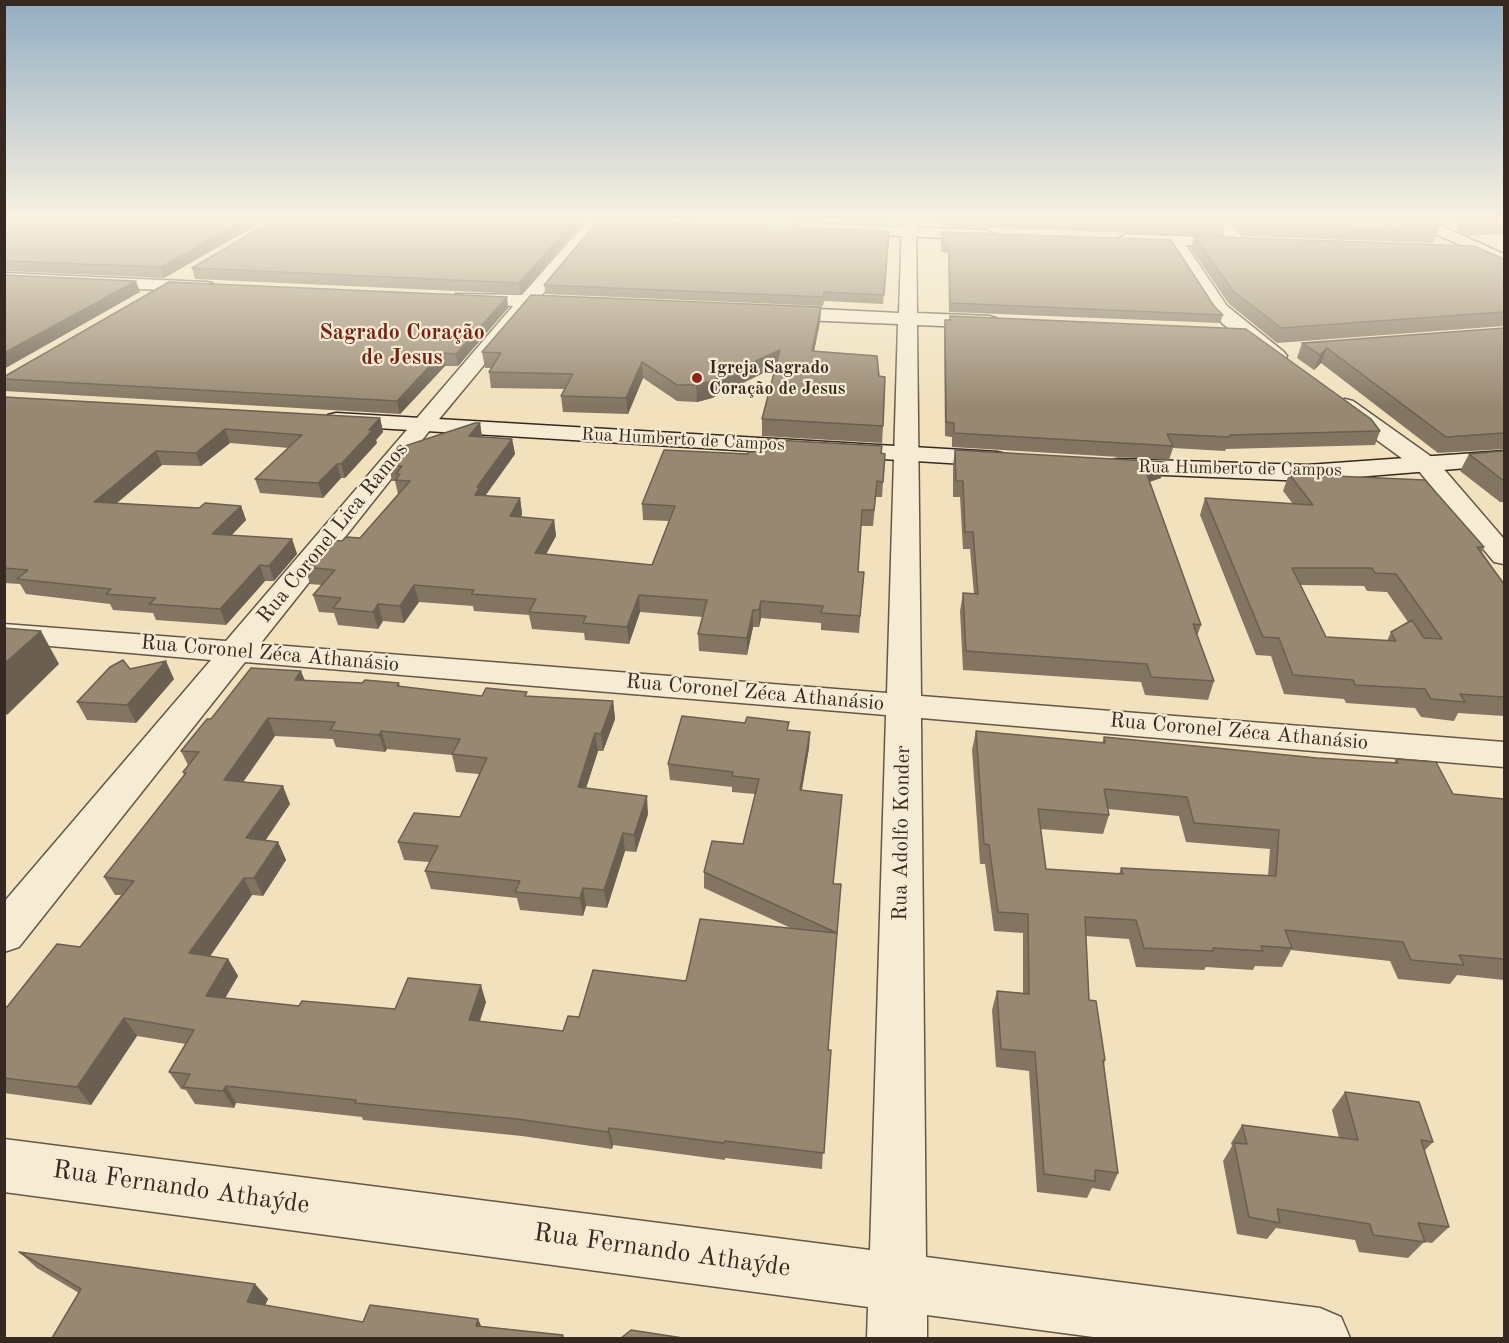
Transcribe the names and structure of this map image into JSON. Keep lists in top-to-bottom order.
{
  "streets": {
    "street": [
      "Rua Humberto de Campos",
      "Rua Coronel Lica Ramos",
      "Rua Coronel Zéca Athanásio",
      "Rua Adolfo Konder",
      "Rua Fernando Athaýde"
    ]
  },
  "crossings": [
    ["Rua Humberto de Campos", "Rua Coronel Lica Ramos"],
    ["Rua Humberto de Campos", "Rua Adolfo Konder"],
    ["Rua Coronel Lica Ramos", "Rua Coronel Zéca Athanásio"],
    ["Rua Coronel Zéca Athanásio", "Rua Adolfo Konder"],
    ["Rua Adolfo Konder", "Rua Fernando Athaýde"]
  ],
  "districts": ["Sagrado Coração de Jesus"],
  "places": ["Igreja Sagrado Coração de Jesus"]
}
